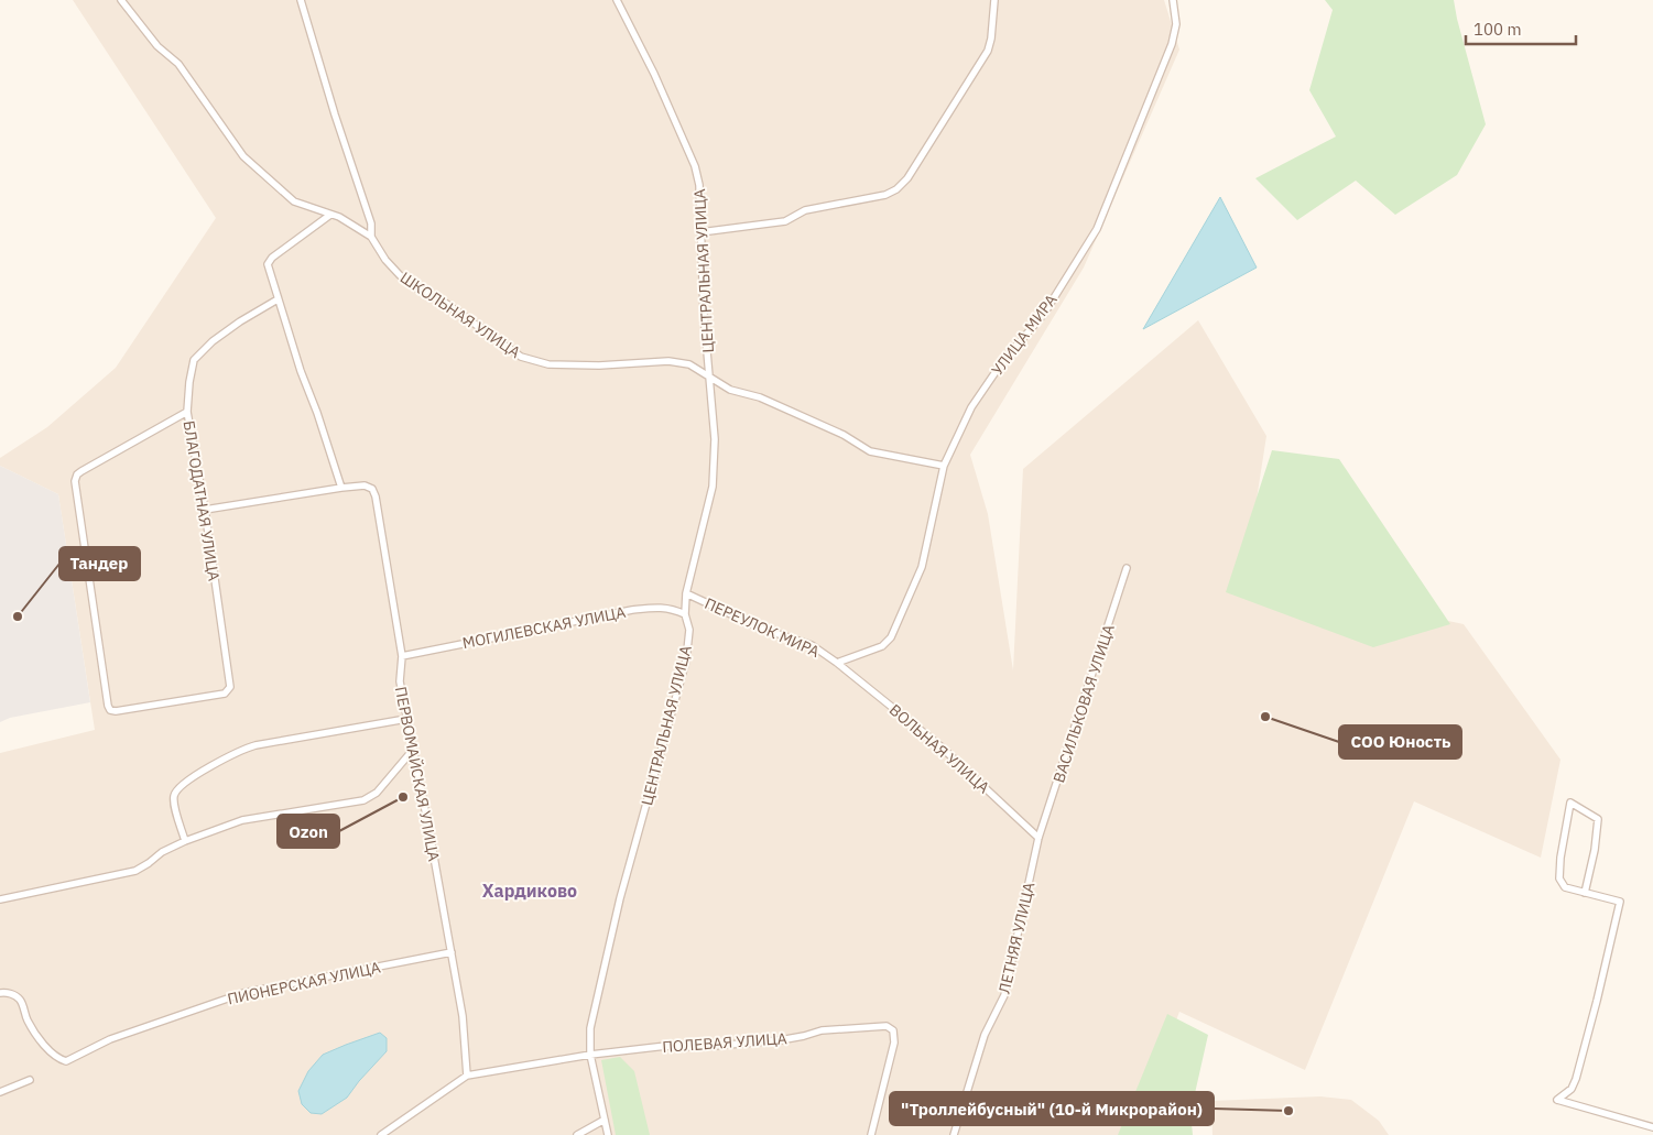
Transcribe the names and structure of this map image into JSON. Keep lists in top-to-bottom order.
{
  "streets": {
    "street": [
      "ЦЕНТРАЛЬНАЯ УЛИЦА",
      "ШКОЛЬНАЯ УЛИЦА",
      "УЛИЦА МИРА",
      "БЛАГОДАТНАЯ УЛИЦА",
      "МОГИЛЕВСКАЯ УЛИЦА",
      "ПЕРЕУЛОК МИРА",
      "ВАСИЛЬКОВАЯ УЛИЦА",
      "ВОЛЬНАЯ УЛИЦА",
      "ПЕРВОМАЙСКАЯ УЛИЦА",
      "ЛЕТНЯЯ УЛИЦА",
      "ПИОНЕРСКАЯ УЛИЦА",
      "ПОЛЕВАЯ УЛИЦА"
    ]
  },
  "crossings": [
    ["ЦЕНТРАЛЬНАЯ УЛИЦА", "ШКОЛЬНАЯ УЛИЦА"],
    ["ЦЕНТРАЛЬНАЯ УЛИЦА", "МОГИЛЕВСКАЯ УЛИЦА"],
    ["ЦЕНТРАЛЬНАЯ УЛИЦА", "ПЕРЕУЛОК МИРА"],
    ["ЦЕНТРАЛЬНАЯ УЛИЦА", "ПОЛЕВАЯ УЛИЦА"],
    ["ШКОЛЬНАЯ УЛИЦА", "УЛИЦА МИРА"],
    ["УЛИЦА МИРА", "ПЕРЕУЛОК МИРА"],
    ["УЛИЦА МИРА", "ВОЛЬНАЯ УЛИЦА"],
    ["БЛАГОДАТНАЯ УЛИЦА", "ПЕРВОМАЙСКАЯ УЛИЦА"],
    ["МОГИЛЕВСКАЯ УЛИЦА", "ПЕРВОМАЙСКАЯ УЛИЦА"],
    ["ПЕРЕУЛОК МИРА", "ВОЛЬНАЯ УЛИЦА"],
    ["ВАСИЛЬКОВАЯ УЛИЦА", "ВОЛЬНАЯ УЛИЦА"],
    ["ВАСИЛЬКОВАЯ УЛИЦА", "ЛЕТНЯЯ УЛИЦА"],
    ["ВОЛЬНАЯ УЛИЦА", "ЛЕТНЯЯ УЛИЦА"],
    ["ПЕРВОМАЙСКАЯ УЛИЦА", "ПИОНЕРСКАЯ УЛИЦА"],
    ["ПЕРВОМАЙСКАЯ УЛИЦА", "ПОЛЕВАЯ УЛИЦА"]
  ],
  "districts": ["Хардиково"],
  "places": [
    "Тандер",
    "СОО Юность",
    "Ozon",
    "\"Троллейбусный\" (10-й Микрорайон)"
  ],
  "scale_bar": "100 m"
}
